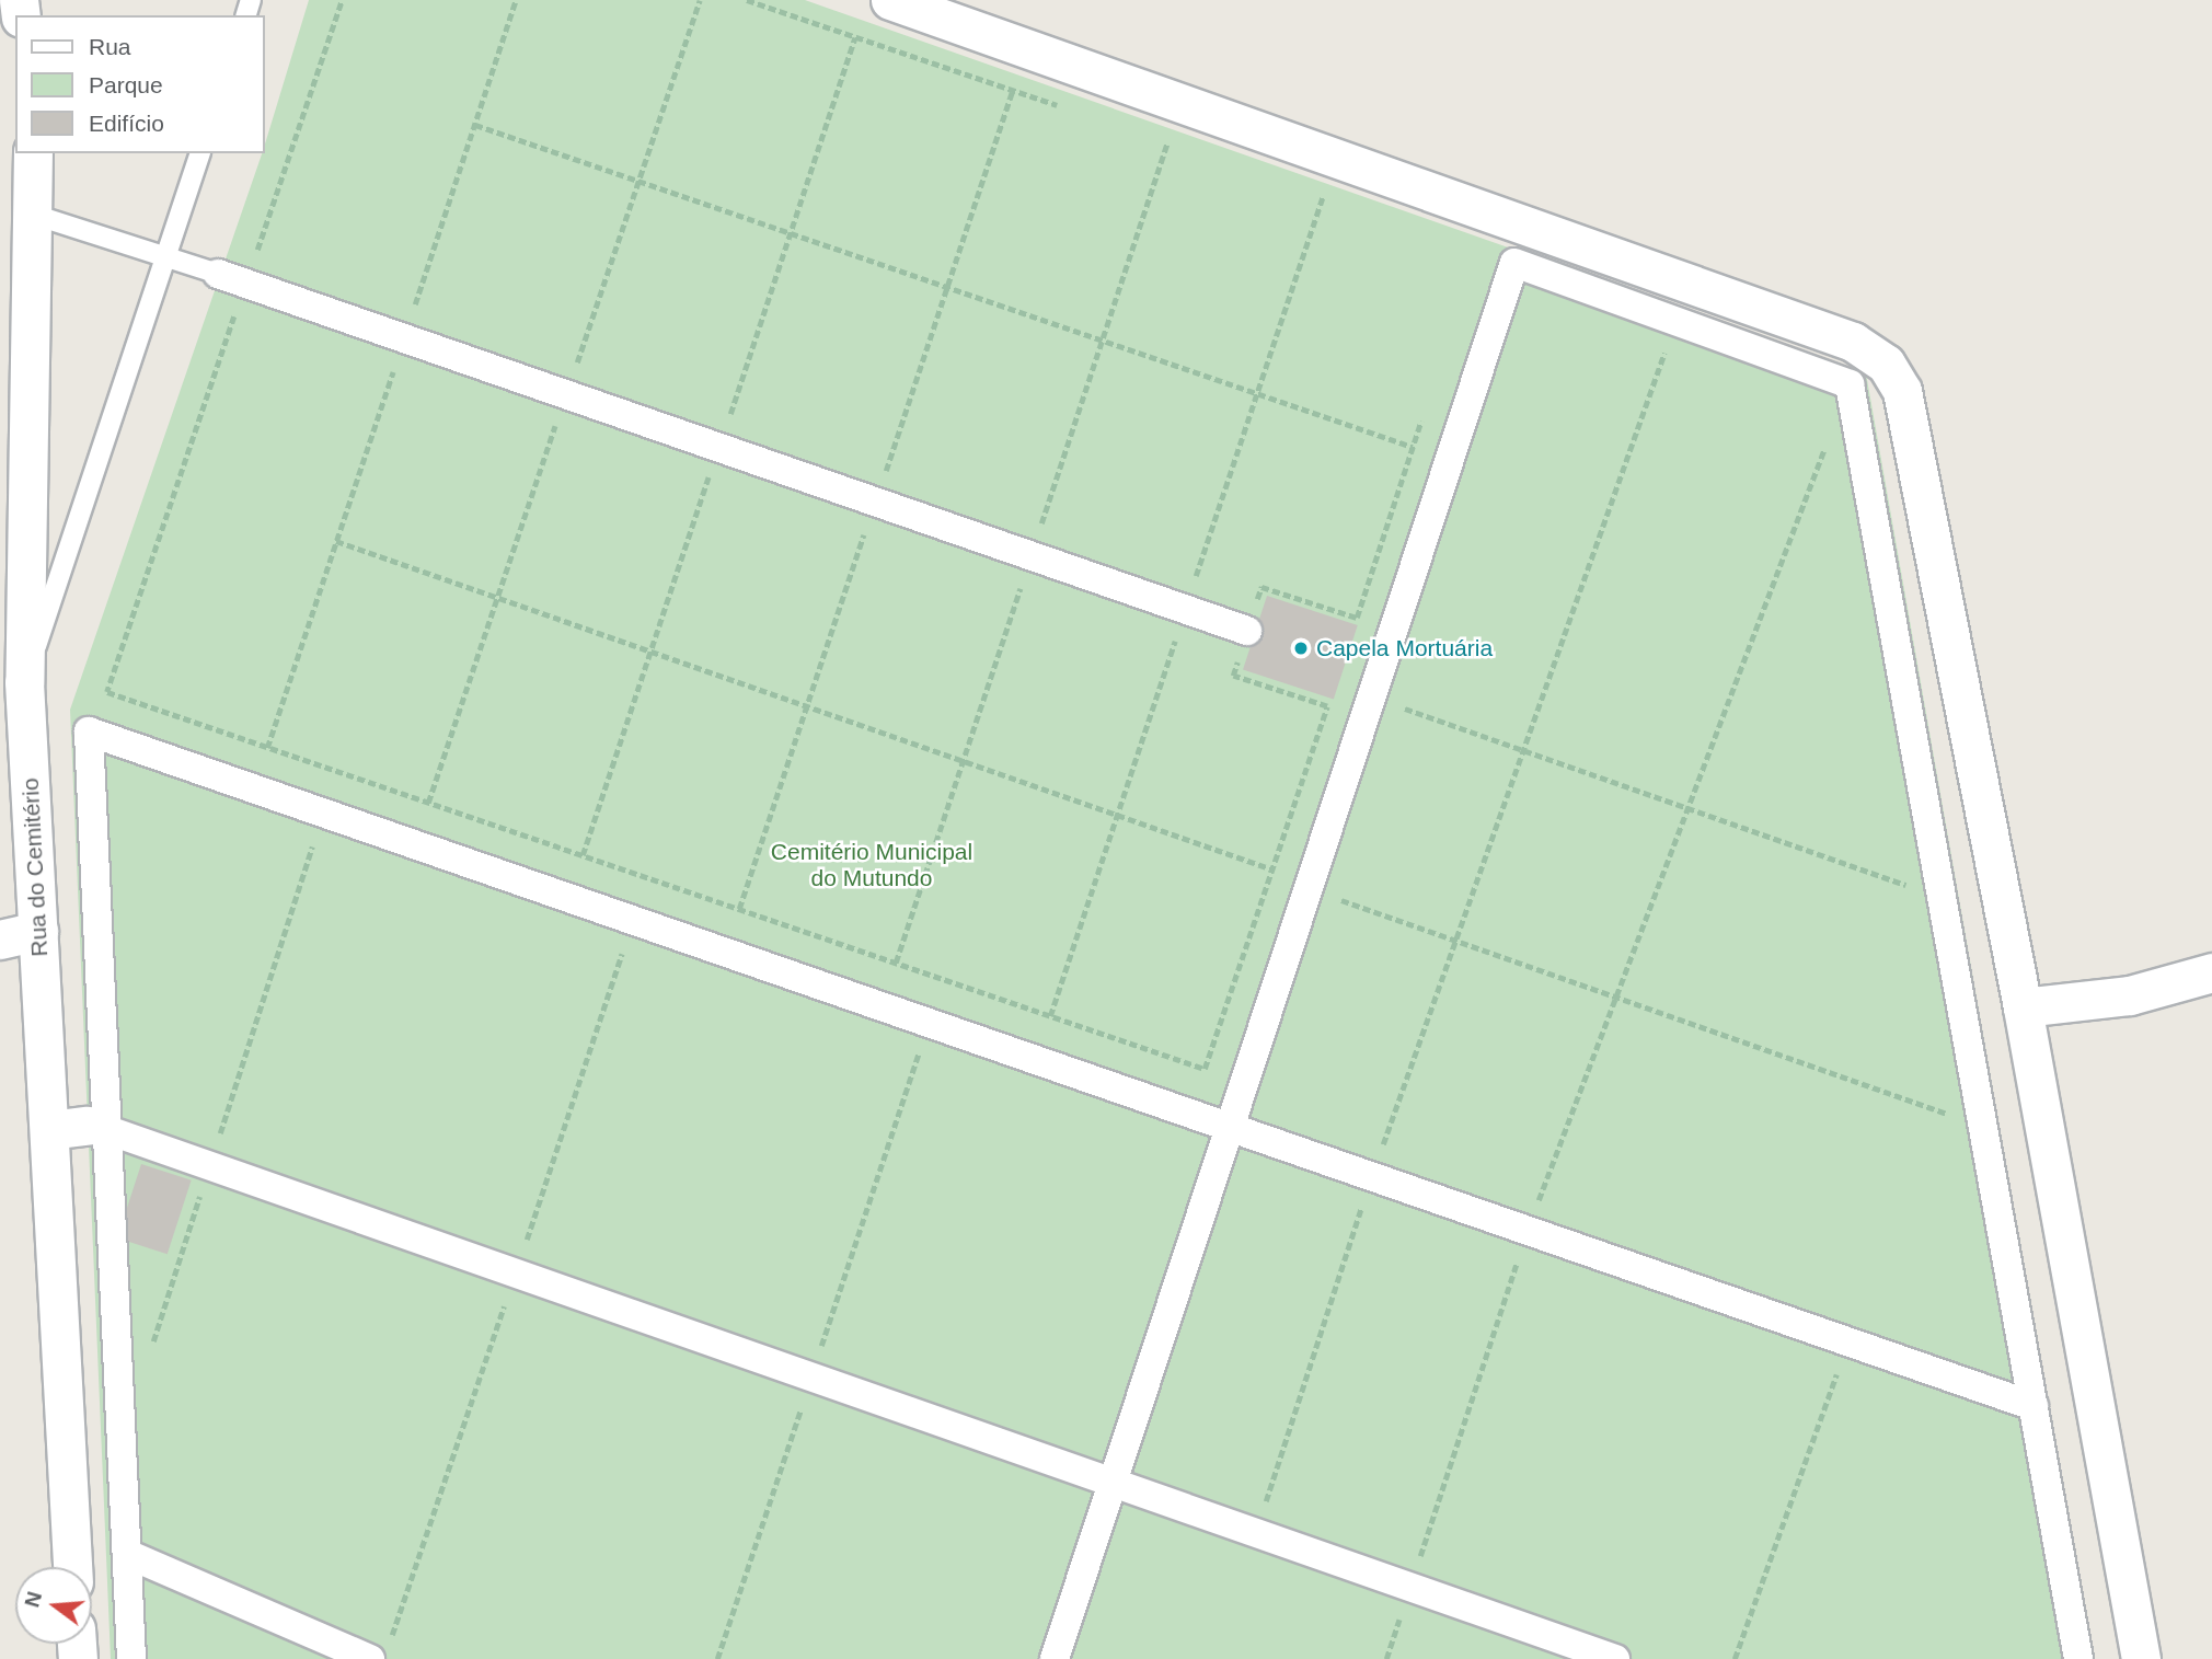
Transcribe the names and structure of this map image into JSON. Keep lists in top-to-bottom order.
{
  "streets": {
    "street": ["Rua do Cemitério"]
  },
  "parks": ["Cemitério Municipal do Mutundo"],
  "places": ["Capela Mortuária"],
  "legend": ["Rua", "Parque", "Edifício"],
  "north": "left"
}
